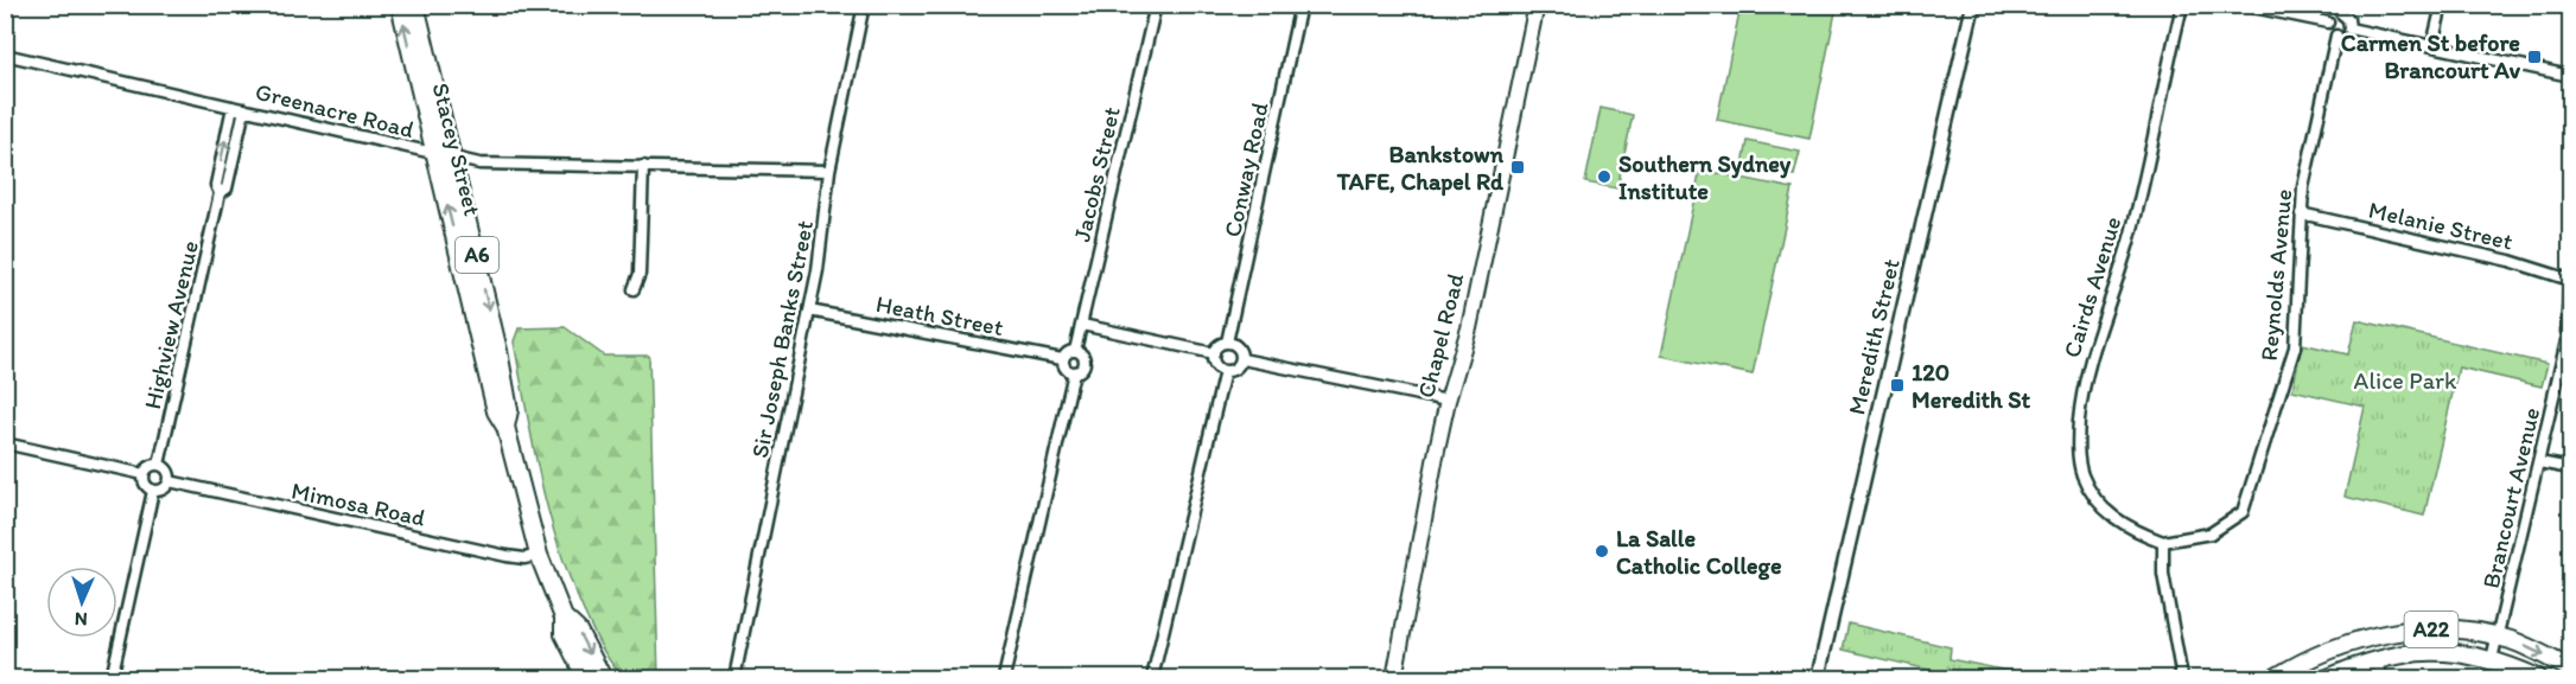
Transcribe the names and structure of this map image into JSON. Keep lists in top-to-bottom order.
{
  "streets": {
    "highway": ["Stacey Street", "A6", "A22"],
    "main road": ["Chapel Road"],
    "street": [
      "Greenacre Road",
      "Conway Road",
      "Jacobs Street",
      "Melanie Street",
      "Reynolds Avenue",
      "Cairds Avenue",
      "Heath Street",
      "Highview Avenue",
      "Meredith Street",
      "Sir Joseph Banks Street",
      "Brancourt Avenue",
      "Mimosa Road"
    ]
  },
  "crossings": [
    ["Greenacre Road", "Stacey Street"],
    ["Greenacre Road", "Highview Avenue"],
    ["Greenacre Road", "Sir Joseph Banks Street"],
    ["Stacey Street", "Mimosa Road"],
    ["Jacobs Street", "Heath Street"],
    ["Melanie Street", "Reynolds Avenue"],
    ["Melanie Street", "Brancourt Avenue"],
    ["Reynolds Avenue", "Cairds Avenue"],
    ["Heath Street", "Sir Joseph Banks Street"],
    ["Highview Avenue", "Mimosa Road"],
    ["Brancourt Avenue", "A22"]
  ],
  "parks": ["Alice Park"],
  "places": {
    "transit": ["Carmen St before Brancourt Av", "Bankstown TAFE, Chapel Rd", "120 Meredith St"],
    "other": ["Southern Sydney Institute", "La Salle Catholic College"]
  },
  "north": "bottom"
}
